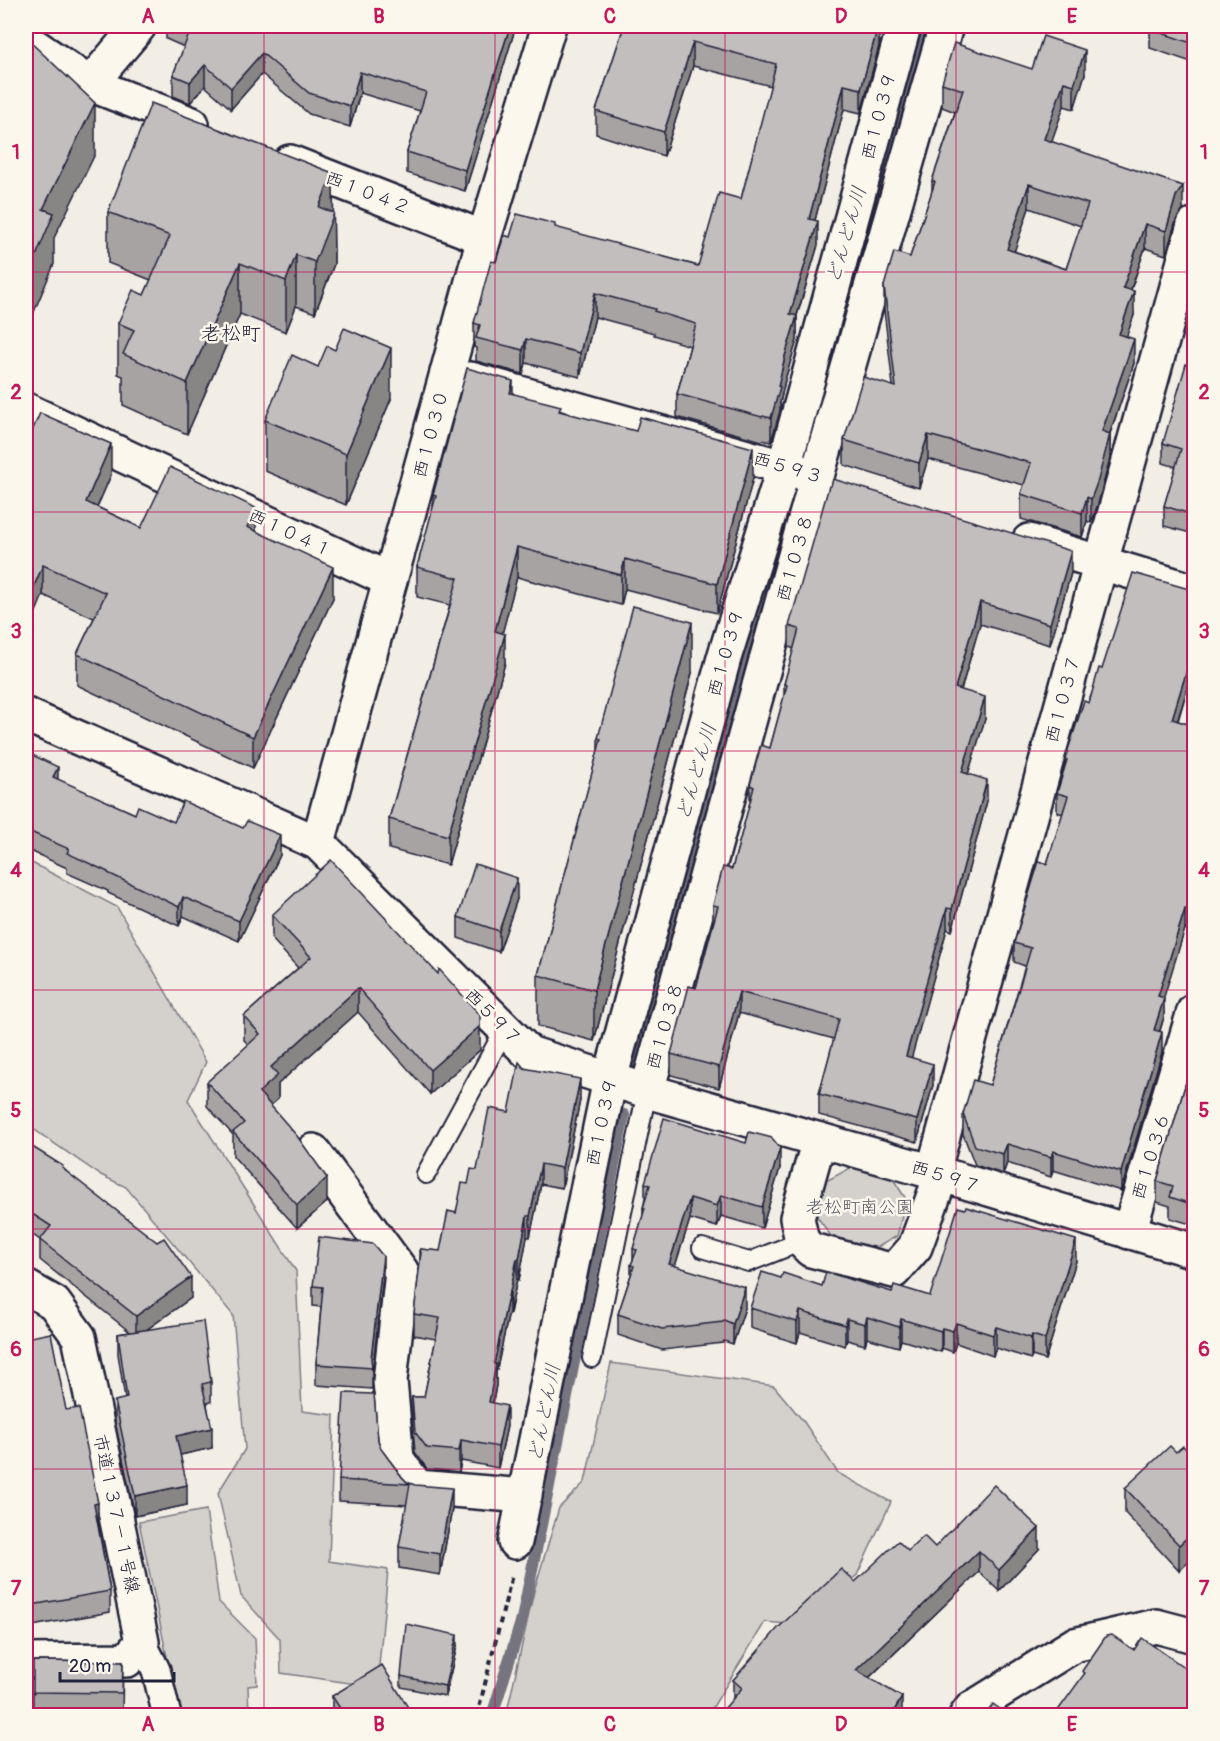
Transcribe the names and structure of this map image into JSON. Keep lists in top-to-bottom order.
{
  "streets": {
    "street": [
      "西１０３９",
      "西１０４２",
      "西１０３０",
      "西５９３",
      "西１０４１",
      "西１０３８",
      "西１０３７",
      "西５９７",
      "西１０３６",
      "市道１３７－１号線"
    ]
  },
  "crossings": [
    ["西１０３９", "西５９３"],
    ["西１０３９", "西５９７"],
    ["西１０４２", "西１０３０"],
    ["西１０３０", "西５９３"],
    ["西１０３０", "西１０４１"],
    ["西１０３０", "西５９７"],
    ["西５９３", "西１０３８"],
    ["西１０３８", "西５９７"],
    ["西１０３７", "西５９７"],
    ["西５９７", "西１０３６"]
  ],
  "districts": ["老松町"],
  "water": ["どんどん川"],
  "parks": ["老松町南公園"],
  "scale_bar": "20 m",
  "grid": {
    "columns": [
      "A",
      "B",
      "C",
      "D",
      "E"
    ],
    "rows": [
      "1",
      "2",
      "3",
      "4",
      "5",
      "6",
      "7"
    ]
  }
}
